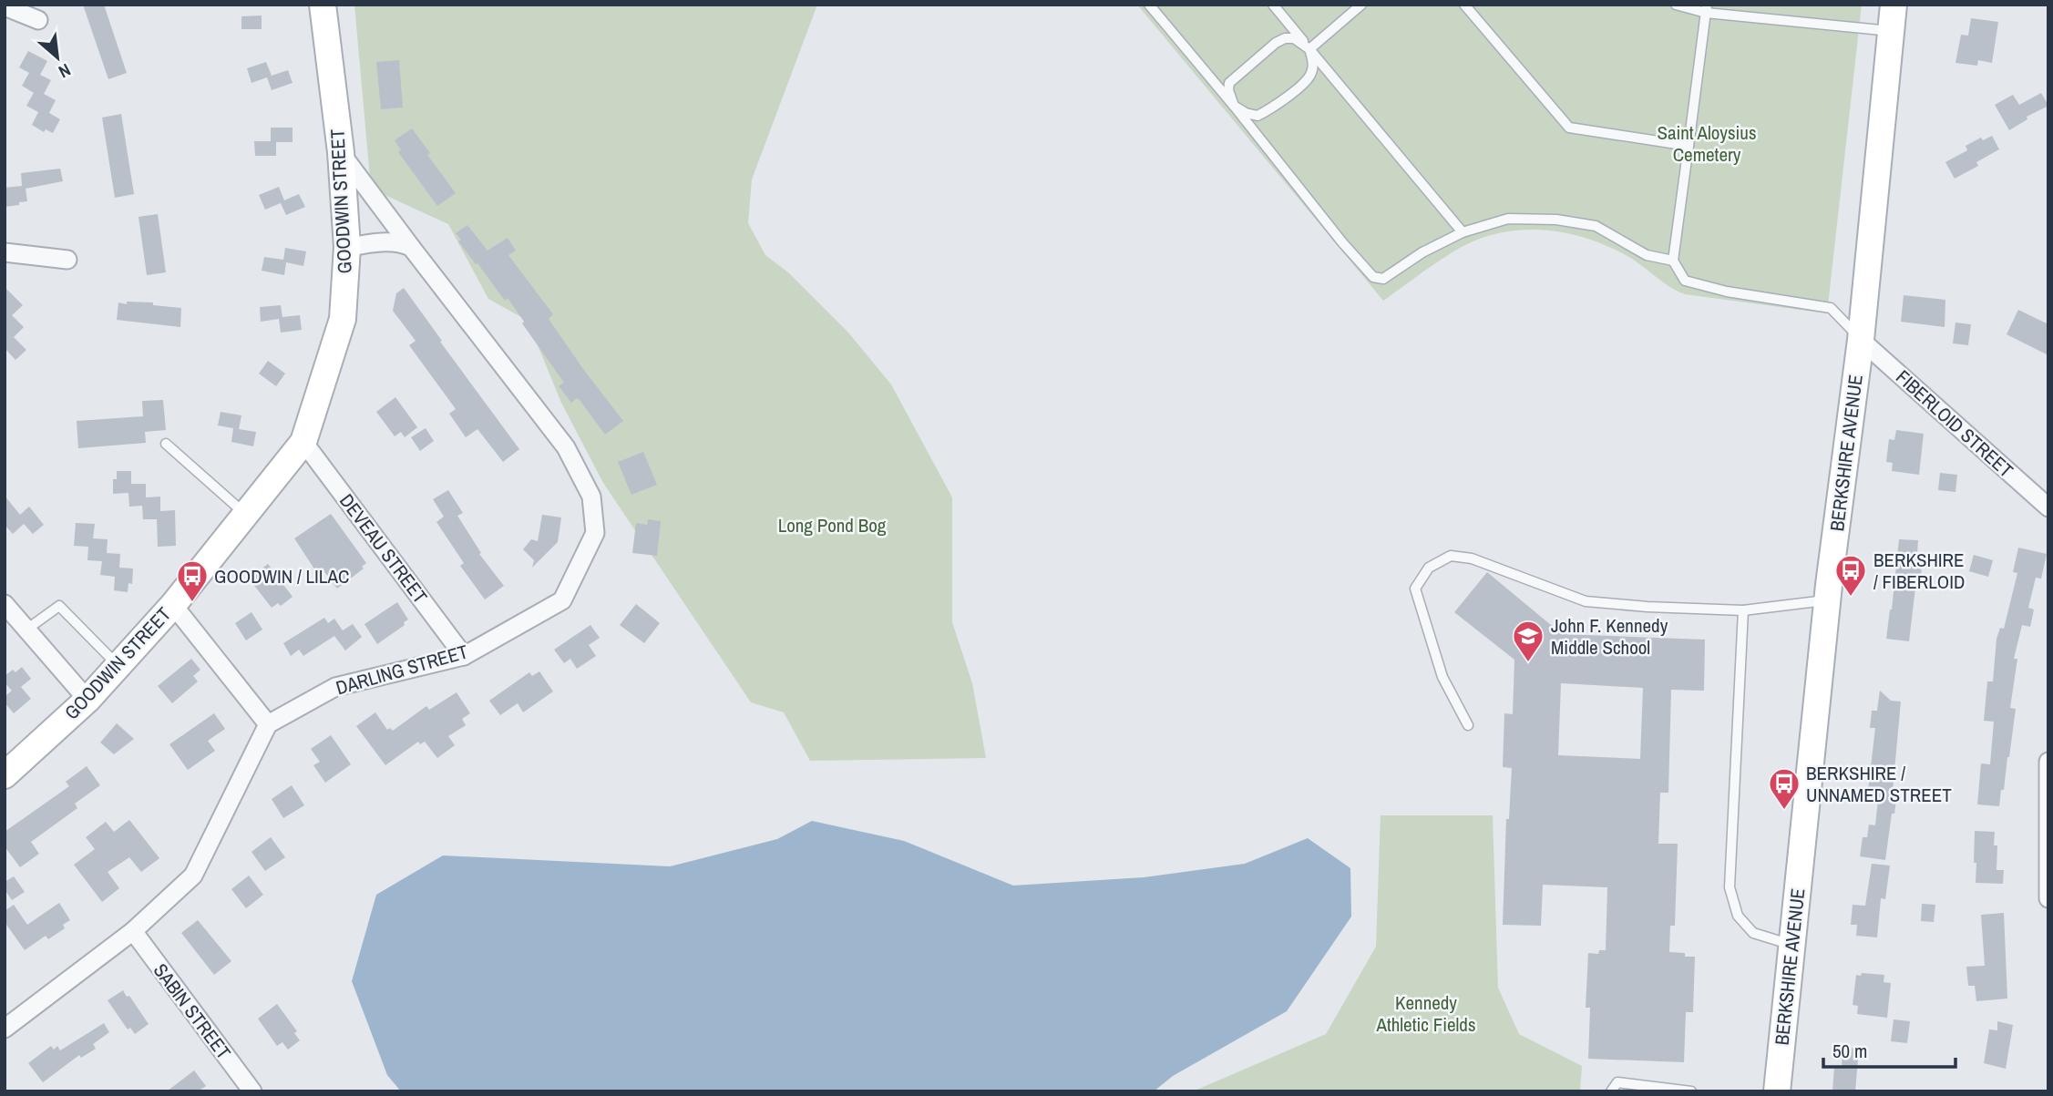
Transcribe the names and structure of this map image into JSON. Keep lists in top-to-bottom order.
{
  "streets": {
    "main road": ["GOODWIN STREET", "BERKSHIRE AVENUE"],
    "street": [
      "FIBERLOID STREET",
      "DEVEAU STREET",
      "DARLING STREET",
      "SABIN STREET"
    ]
  },
  "crossings": [
    ["GOODWIN STREET", "DEVEAU STREET"],
    ["GOODWIN STREET", "DARLING STREET"],
    ["FIBERLOID STREET", "BERKSHIRE AVENUE"],
    ["DEVEAU STREET", "DARLING STREET"]
  ],
  "parks": ["Saint Aloysius Cemetery", "Long Pond Bog", "Kennedy Athletic Fields"],
  "places": {
    "bus stop": ["BERKSHIRE / FIBERLOID", "GOODWIN / LILAC", "BERKSHIRE / UNNAMED STREET"],
    "school or university": ["John F. Kennedy Middle School"]
  },
  "scale_bar": "50 m",
  "north": "bottom right"
}
